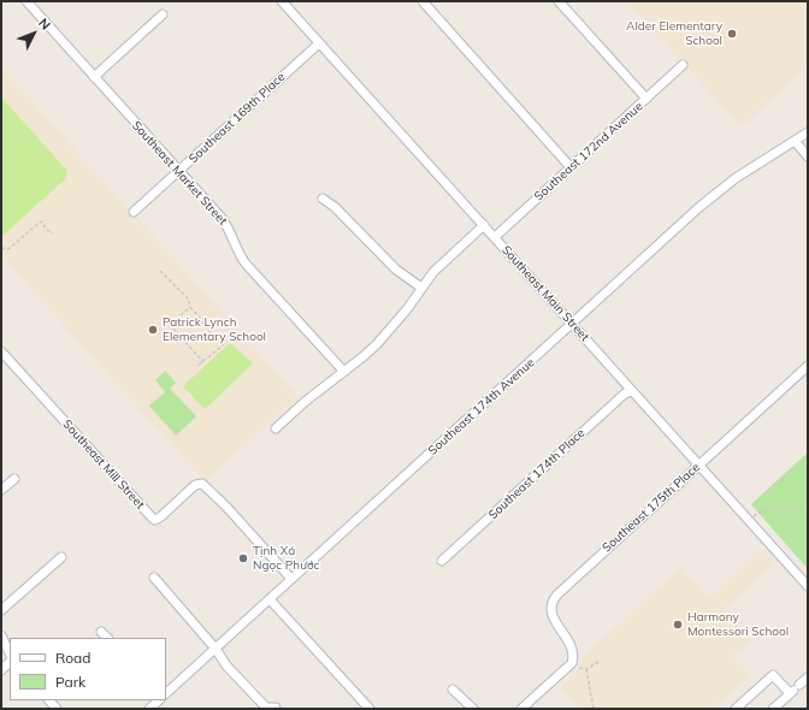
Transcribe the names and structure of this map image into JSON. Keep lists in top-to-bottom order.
{
  "streets": {
    "street": [
      "Southeast 169th Place",
      "Southeast 172nd Avenue",
      "Southeast Market Street",
      "Southeast Main Street",
      "Southeast 174th Avenue",
      "Southeast Mill Street",
      "Southeast 174th Place",
      "Southeast 175th Place"
    ]
  },
  "crossings": [
    ["Southeast 169th Place", "Southeast Market Street"],
    ["Southeast 169th Place", "Southeast Main Street"],
    ["Southeast 172nd Avenue", "Southeast Main Street"],
    ["Southeast Main Street", "Southeast 174th Avenue"],
    ["Southeast Main Street", "Southeast 174th Place"],
    ["Southeast Main Street", "Southeast 175th Place"],
    ["Southeast 174th Avenue", "Southeast Mill Street"]
  ],
  "places": [
    "Alder Elementary School",
    "Patrick Lynch Elementary School",
    "Tịnh Xá Ngọc Phước",
    "Harmony Montessori School"
  ],
  "legend": ["Road", "Park"],
  "north": "top right"
}
